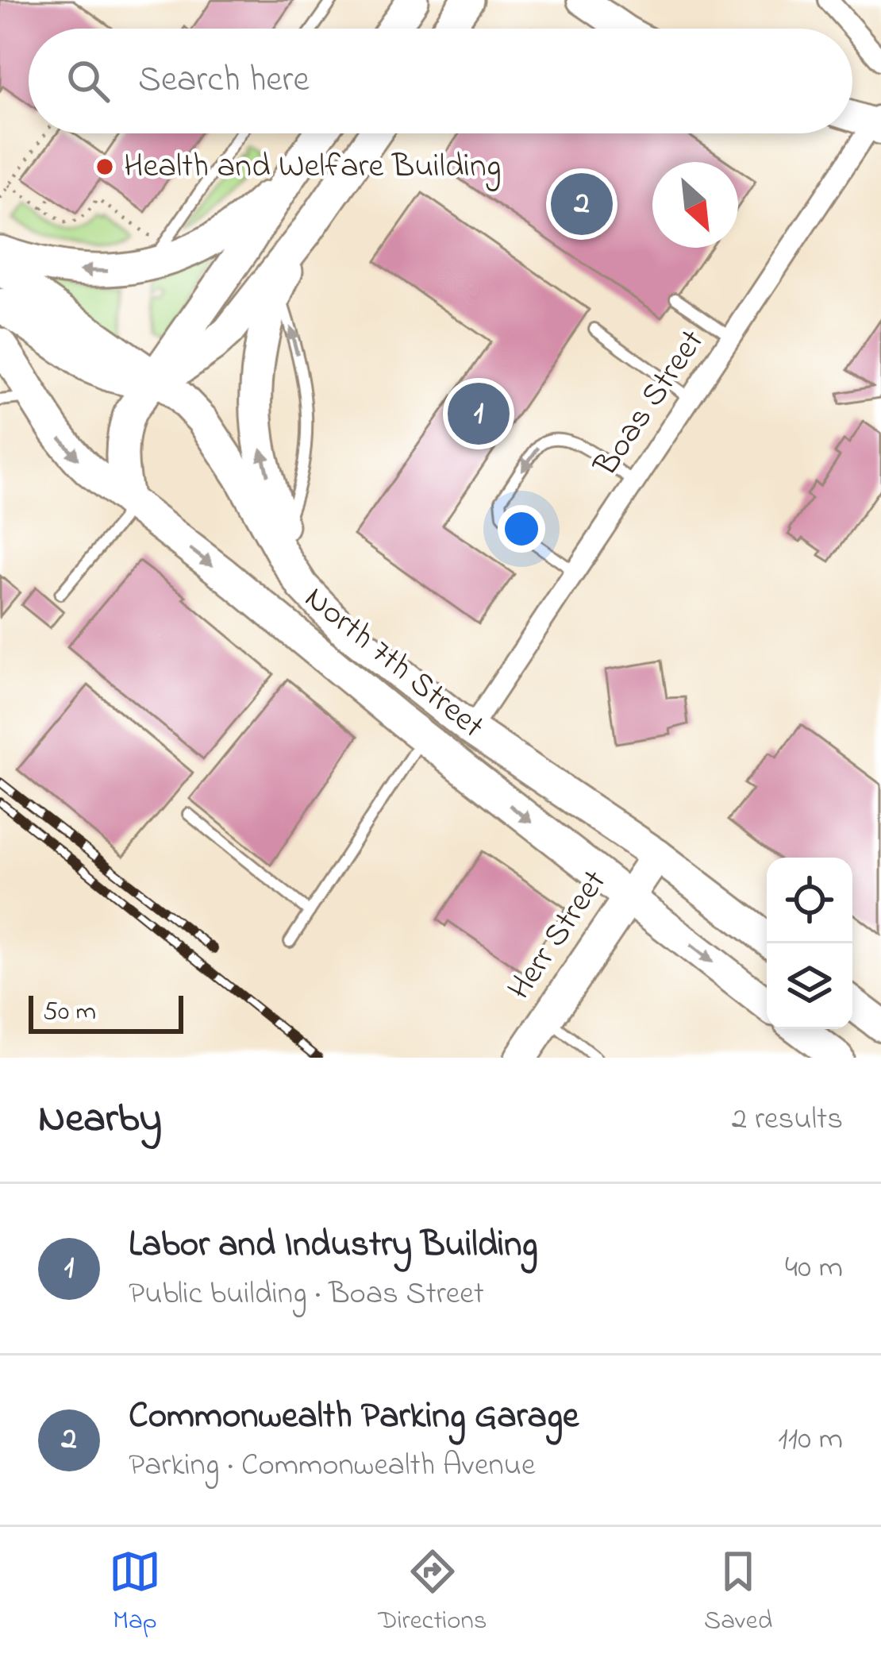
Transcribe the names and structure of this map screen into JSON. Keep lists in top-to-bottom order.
{
  "streets": {
    "main road": ["North 7th Street", "Herr Street"],
    "street": ["Boas Street"]
  },
  "crossings": [
    ["Boas Street", "North 7th Street"],
    ["North 7th Street", "Herr Street"]
  ],
  "places": ["Health and Welfare Building"],
  "scale_bar": "50 m",
  "north": "bottom right",
  "page": {
    "search": "Search here",
    "pins": ["2", "1"],
    "scale": "50 m",
    "heading": ["Nearby", "2 results"],
    "list": [
      {
        "mark": "1",
        "name": "Labor and Industry Building",
        "note": "Public building · Boas Street",
        "value": "40 m"
      },
      {
        "mark": "2",
        "name": "Commonwealth Parking Garage",
        "note": "Parking · Commonwealth Avenue",
        "value": "110 m"
      }
    ],
    "nav": ["Map", "Directions", "Saved"]
  }
}
